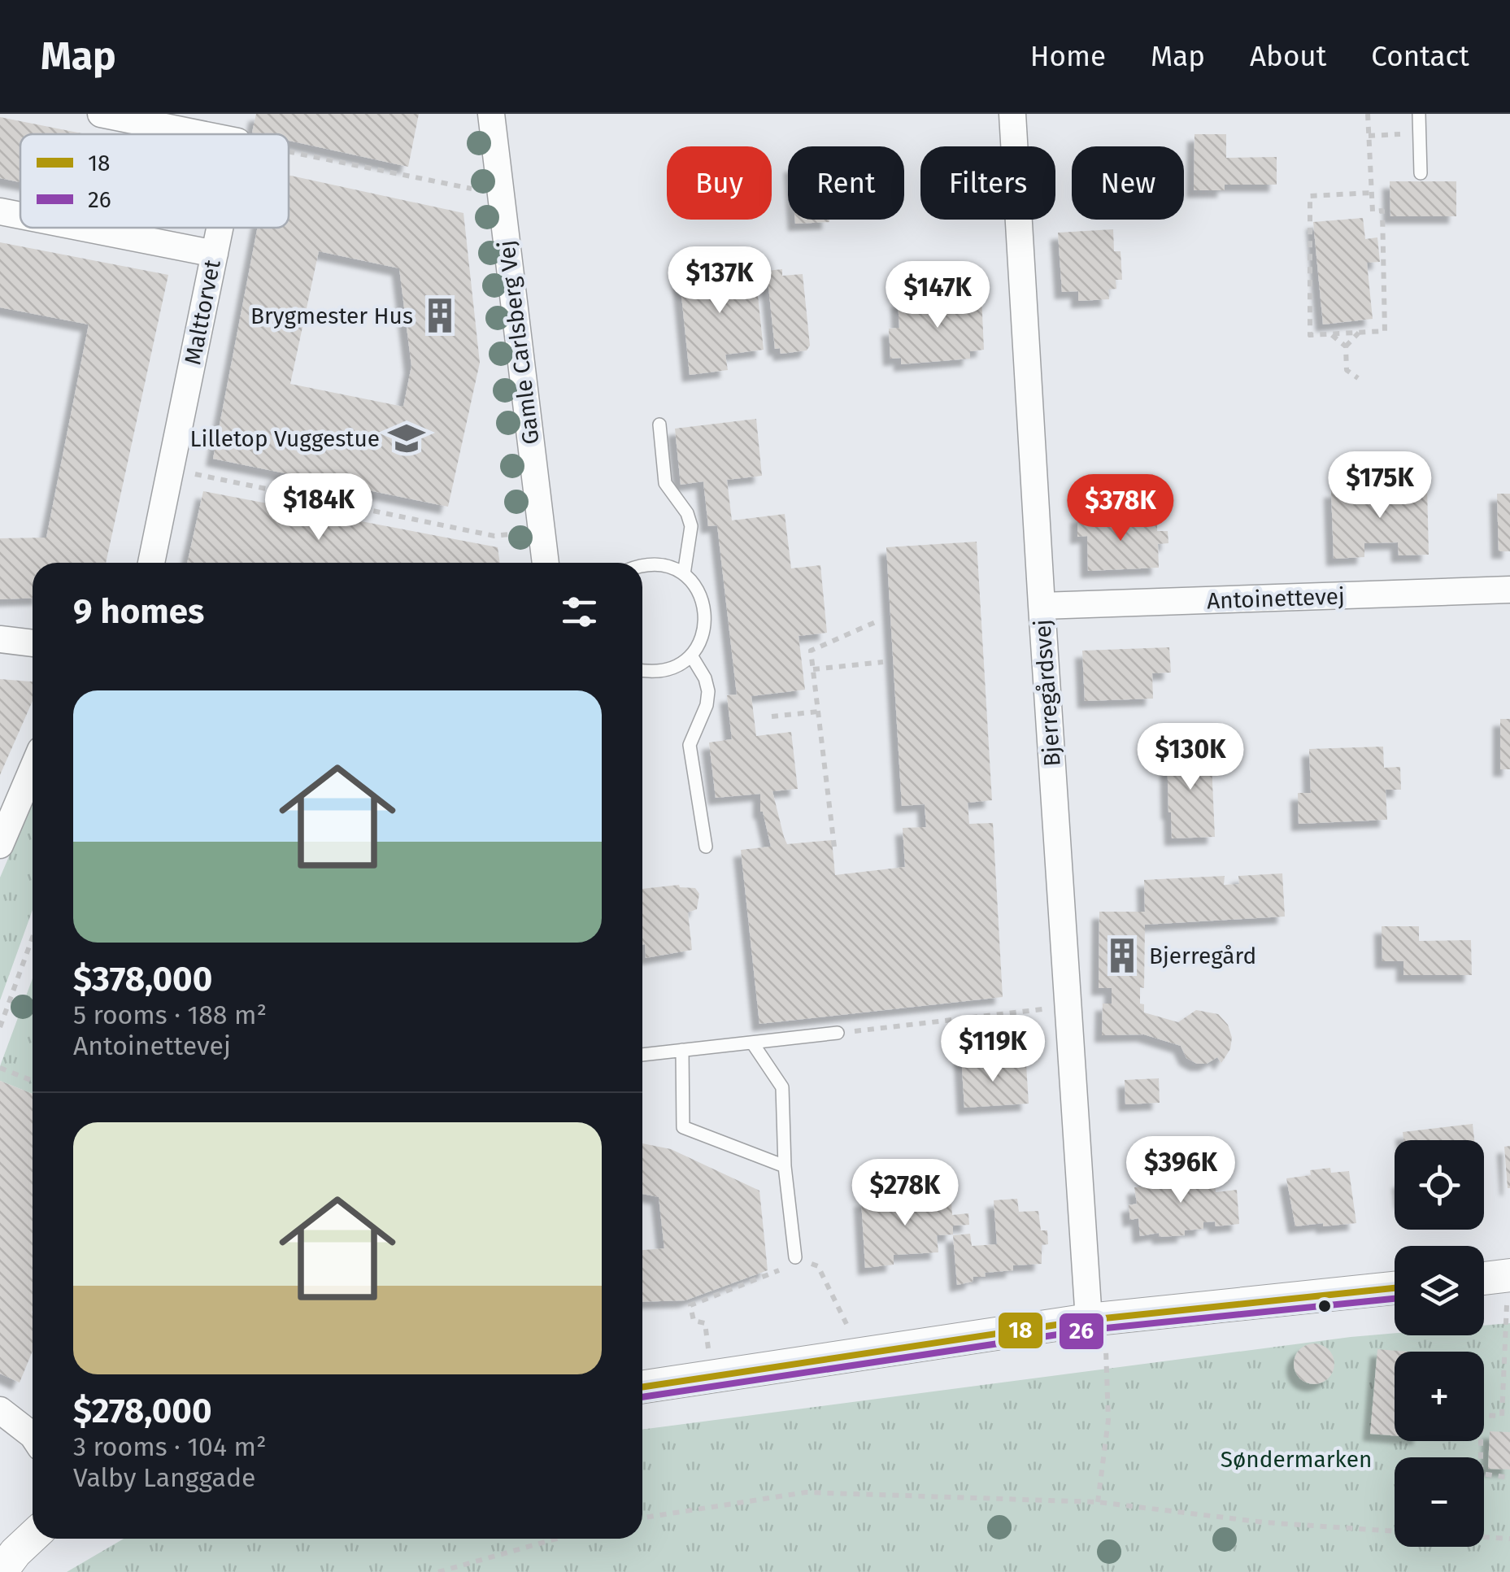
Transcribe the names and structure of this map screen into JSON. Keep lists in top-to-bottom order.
{
  "streets": {
    "street": [
      "Malttorvet",
      "Gamle Carlsberg Vej",
      "Antoinettevej",
      "Bjerregårdsvej"
    ]
  },
  "crossings": [
    ["Antoinettevej", "Bjerregårdsvej"]
  ],
  "parks": ["Søndermarken"],
  "places": {
    "building": ["Brygmester Hus", "Bjerregård"],
    "school or university": ["Lilletop Vuggestue"]
  },
  "lines": ["transit line 18", "transit line 26"],
  "legend": ["18", "26"],
  "page": {
    "header": "Map",
    "nav": [
      "Home",
      "Map",
      "About",
      "Contact"
    ],
    "chip": [
      "Buy",
      "Rent",
      "Filters",
      "New"
    ],
    "price": [
      "$137K",
      "$147K",
      "$175K",
      "$184K",
      "$378K",
      "$130K",
      "$119K",
      "$396K",
      "$278K"
    ],
    "heading": "9 homes",
    "list": [
      {
        "name": "$378,000",
        "note": "5 rooms · 188 m² · Antoinettevej"
      },
      {
        "name": "$278,000",
        "note": "3 rooms · 104 m² · Valby Langgade"
      }
    ],
    "map_buttons": ["+", "−"]
  }
}
